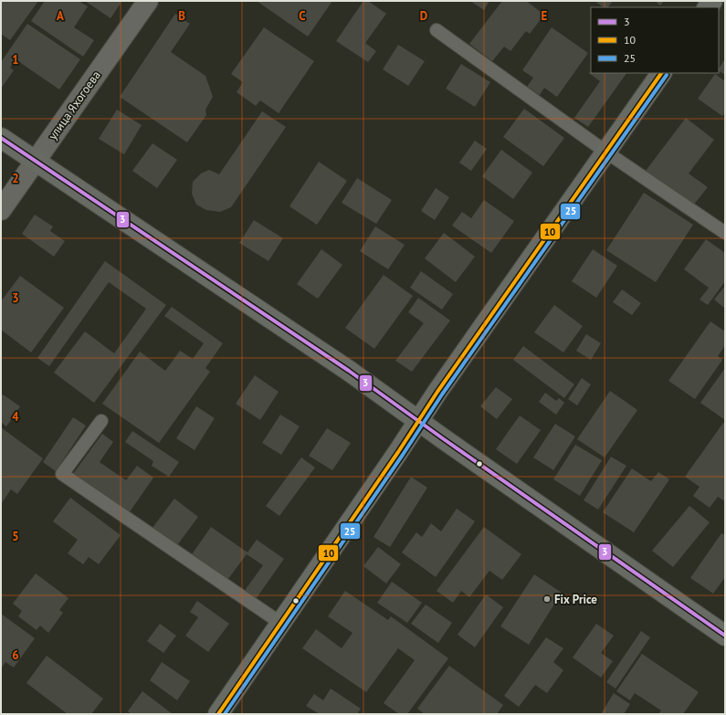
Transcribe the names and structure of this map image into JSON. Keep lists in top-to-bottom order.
{
  "streets": {
    "street": ["улица Яхогоева"]
  },
  "places": ["Fix Price"],
  "lines": ["transit line 10", "transit line 25", "transit line 3"],
  "legend": ["3", "10", "25"],
  "grid": {
    "columns": [
      "A",
      "B",
      "C",
      "D",
      "E"
    ],
    "rows": [
      "1",
      "2",
      "3",
      "4",
      "5",
      "6"
    ]
  }
}
